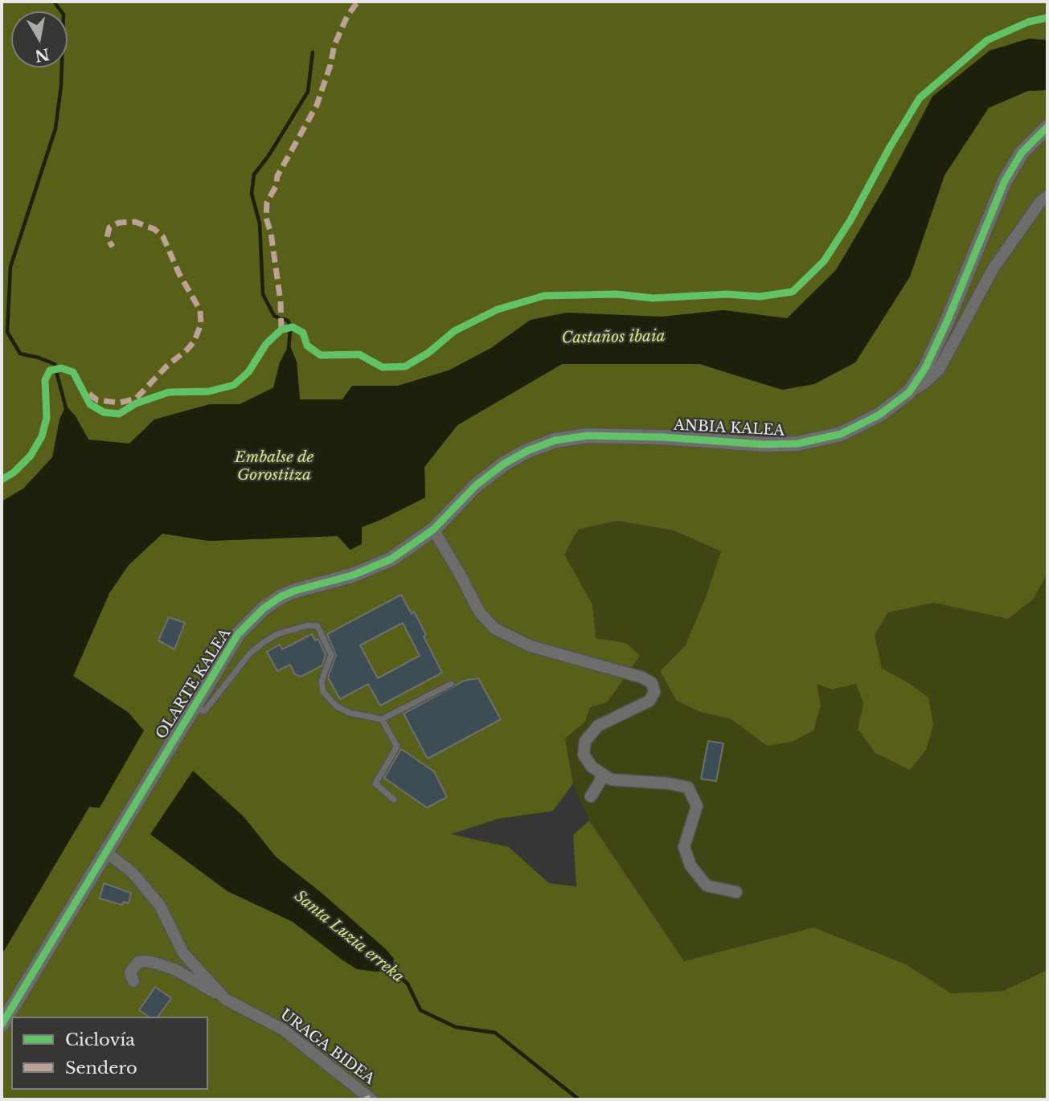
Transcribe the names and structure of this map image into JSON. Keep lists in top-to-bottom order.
{
  "streets": {
    "street": ["ANBIA KALEA", "OLARTE KALEA", "URAGA BIDEA"]
  },
  "crossings": [
    ["ANBIA KALEA", "OLARTE KALEA"],
    ["OLARTE KALEA", "URAGA BIDEA"]
  ],
  "water": ["Castaños ibaia", "Embalse de Gorostitza", "Santa Luzia erreka"],
  "legend": ["Ciclovía", "Sendero"],
  "north": "bottom"
}
